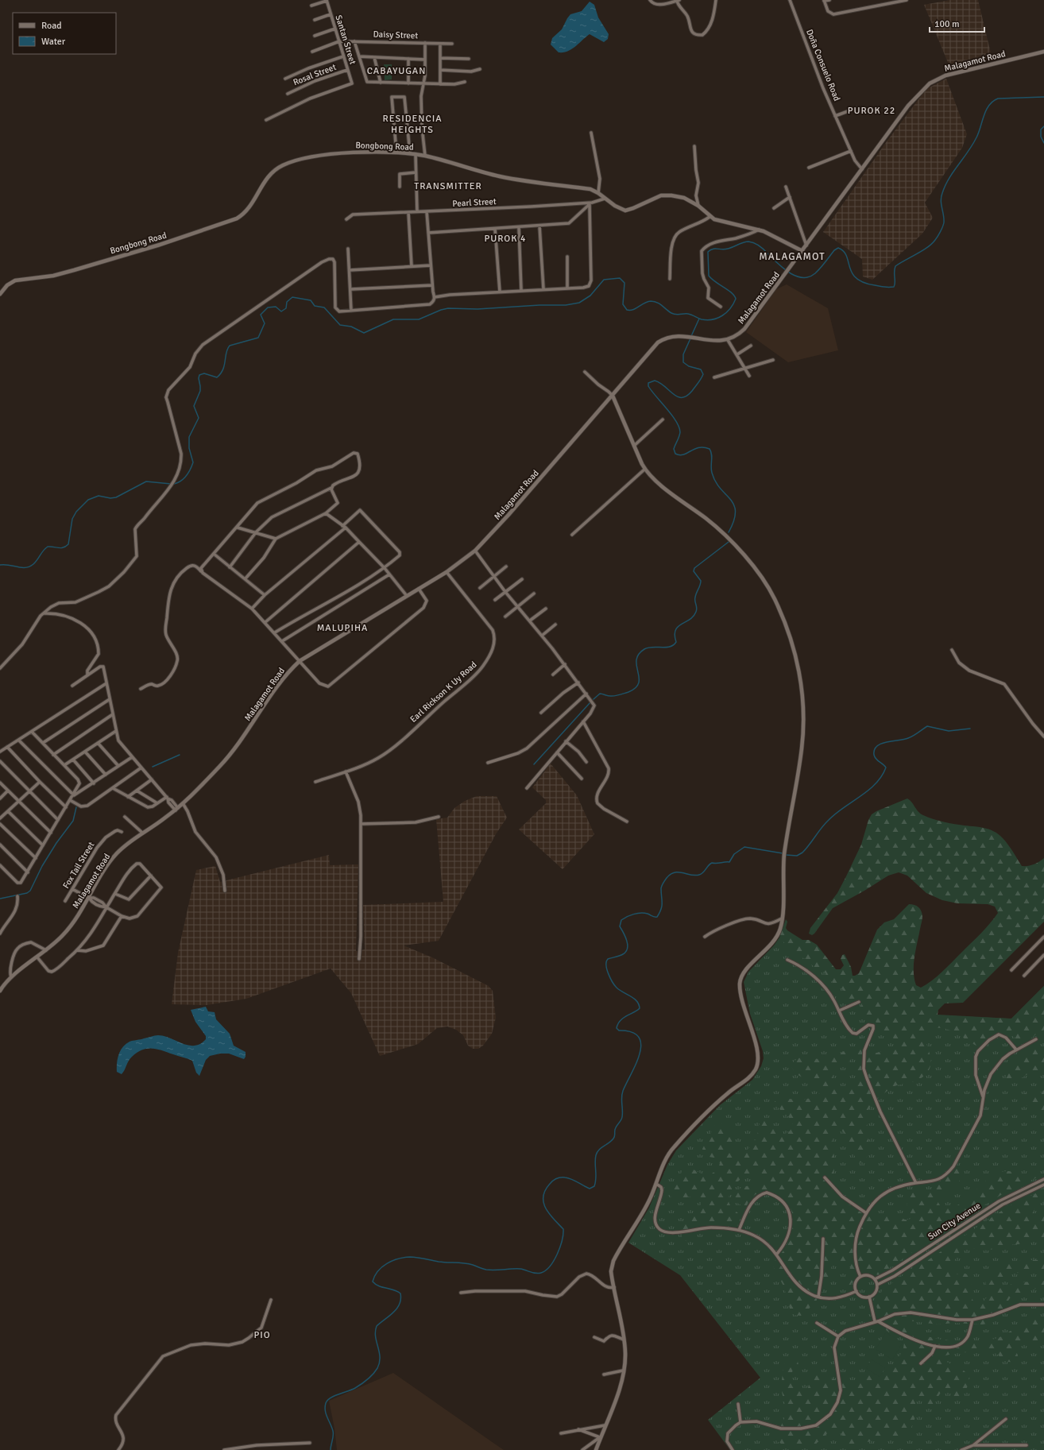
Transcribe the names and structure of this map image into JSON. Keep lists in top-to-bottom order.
{
  "streets": {
    "street": [
      "Daisy Street",
      "Santan Street",
      "Malagamot Road",
      "Doña Consuelo Road",
      "Rosal Street",
      "Bongbong Road",
      "Pearl Street",
      "Earl Rickson K Uy Road",
      "Fox Tail Street",
      "Sun City Avenue"
    ]
  },
  "crossings": [
    ["Daisy Street", "Santan Street"],
    ["Santan Street", "Rosal Street"],
    ["Malagamot Road", "Doña Consuelo Road"],
    ["Malagamot Road", "Bongbong Road"],
    ["Malagamot Road", "Earl Rickson K Uy Road"],
    ["Bongbong Road", "Pearl Street"]
  ],
  "districts": [
    "CABAYUGAN",
    "PUROK 22",
    "RESIDENCIA HEIGHTS",
    "TRANSMITTER",
    "PUROK 4",
    "MALAGAMOT",
    "MALUPIHA",
    "PIO"
  ],
  "legend": ["Road", "Water"],
  "scale_bar": "100 m"
}
